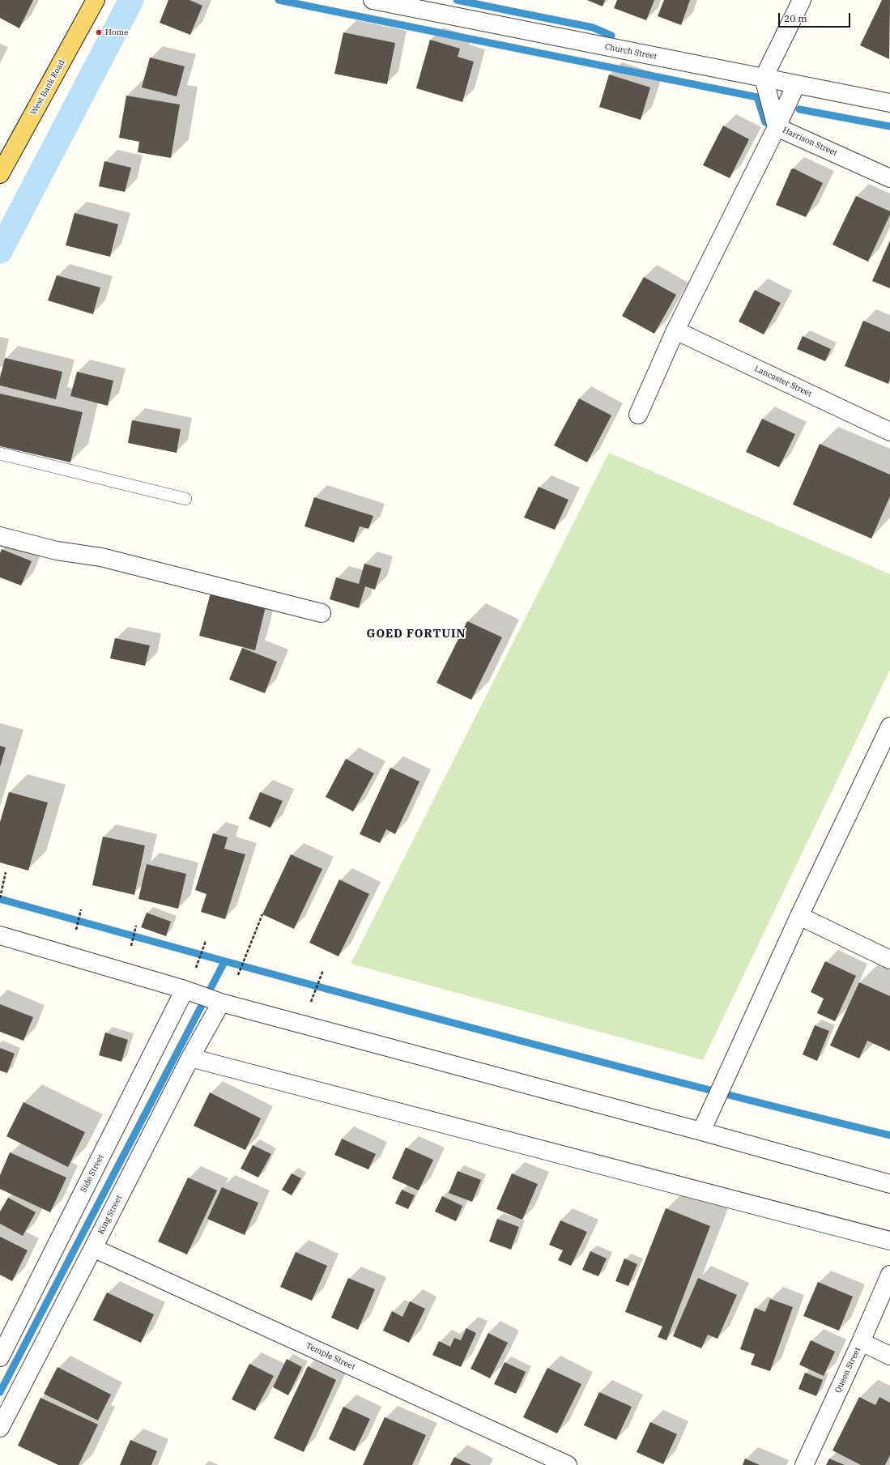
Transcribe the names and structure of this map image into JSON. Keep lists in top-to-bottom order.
{
  "streets": {
    "main road": ["West Bank Road"],
    "street": [
      "Church Street",
      "Harrison Street",
      "Lancaster Street",
      "Side Street",
      "King Street",
      "Temple Street",
      "Queen Street"
    ]
  },
  "crossings": [
    ["Church Street", "Harrison Street"],
    ["King Street", "Temple Street"]
  ],
  "districts": ["GOED FORTUIN"],
  "places": ["Home"],
  "scale_bar": "20 m"
}
